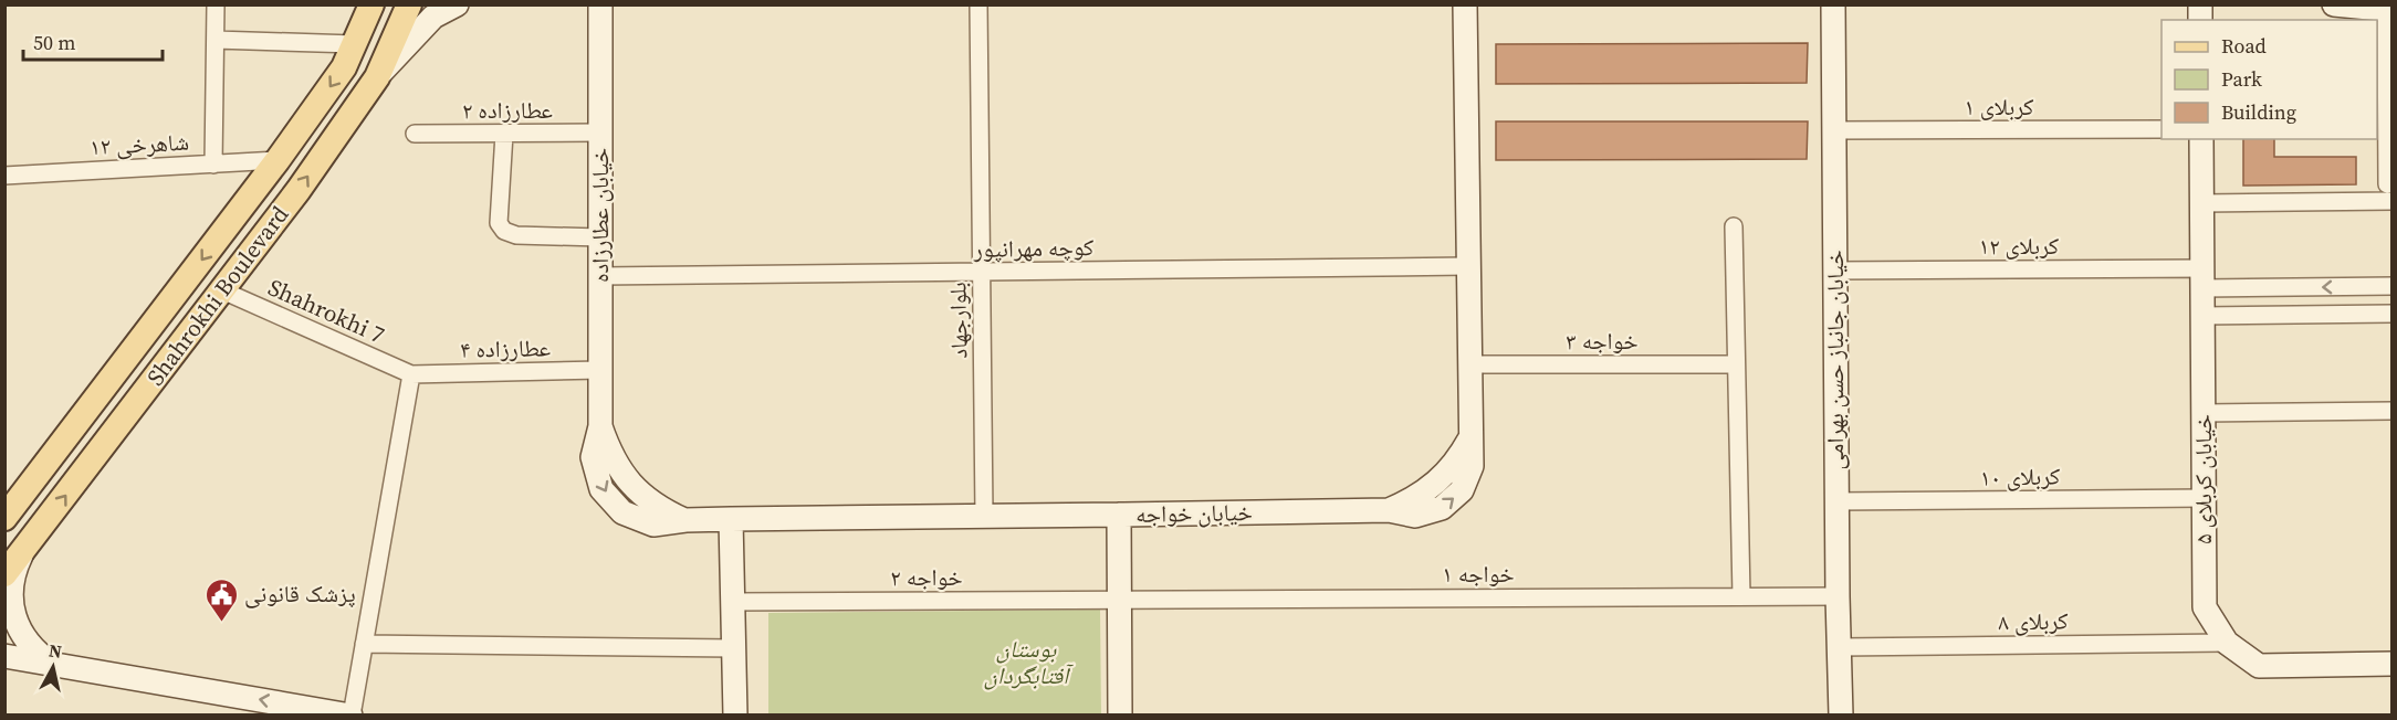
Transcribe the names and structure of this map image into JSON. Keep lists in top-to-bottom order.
{
  "streets": {
    "main road": ["Shahrokhi Boulevard"],
    "street": [
      "کربلای ۱",
      "عطارزاده ۲",
      "شاهرخی ۱۲",
      "خیابان عطارزاده",
      "کربلای ۱۲",
      "کوچه مهرانپور",
      "Shahrokhi 7",
      "بلوارجهاد",
      "خواجه ۳",
      "عطارزاده ۴",
      "خیابان جانباز حسن بهرامی",
      "کربلای ۱۰",
      "خیابان کربلای ۵",
      "خیابان خواجه",
      "خواجه ۱",
      "خواجه ۲",
      "کربلای ۸"
    ]
  },
  "crossings": [
    ["کربلای ۱", "خیابان جانباز حسن بهرامی"],
    ["عطارزاده ۲", "خیابان عطارزاده"],
    ["شاهرخی ۱۲", "Shahrokhi Boulevard"],
    ["خیابان عطارزاده", "کوچه مهرانپور"],
    ["خیابان عطارزاده", "بلوارجهاد"],
    ["خیابان عطارزاده", "عطارزاده ۴"],
    ["خیابان عطارزاده", "خیابان خواجه"],
    ["کربلای ۱۲", "خیابان جانباز حسن بهرامی"],
    ["کربلای ۱۲", "خیابان کربلای ۵"],
    ["کوچه مهرانپور", "بلوارجهاد"],
    ["کوچه مهرانپور", "خیابان خواجه"],
    ["Shahrokhi Boulevard", "Shahrokhi 7"],
    ["Shahrokhi 7", "عطارزاده ۴"],
    ["خواجه ۳", "خیابان خواجه"],
    ["خیابان جانباز حسن بهرامی", "کربلای ۱۰"],
    ["خیابان جانباز حسن بهرامی", "خواجه ۱"],
    ["خیابان جانباز حسن بهرامی", "کربلای ۸"],
    ["کربلای ۱۰", "خیابان کربلای ۵"],
    ["خیابان کربلای ۵", "کربلای ۸"],
    ["خیابان خواجه", "خواجه ۱"],
    ["خیابان خواجه", "خواجه ۲"],
    ["خواجه ۱", "خواجه ۲"]
  ],
  "parks": ["بوستان آفتابگردان"],
  "places": {
    "public building": ["پزشک قانونی"]
  },
  "legend": ["Road", "Park", "Building"],
  "scale_bar": "50 m",
  "north": "top"
}
